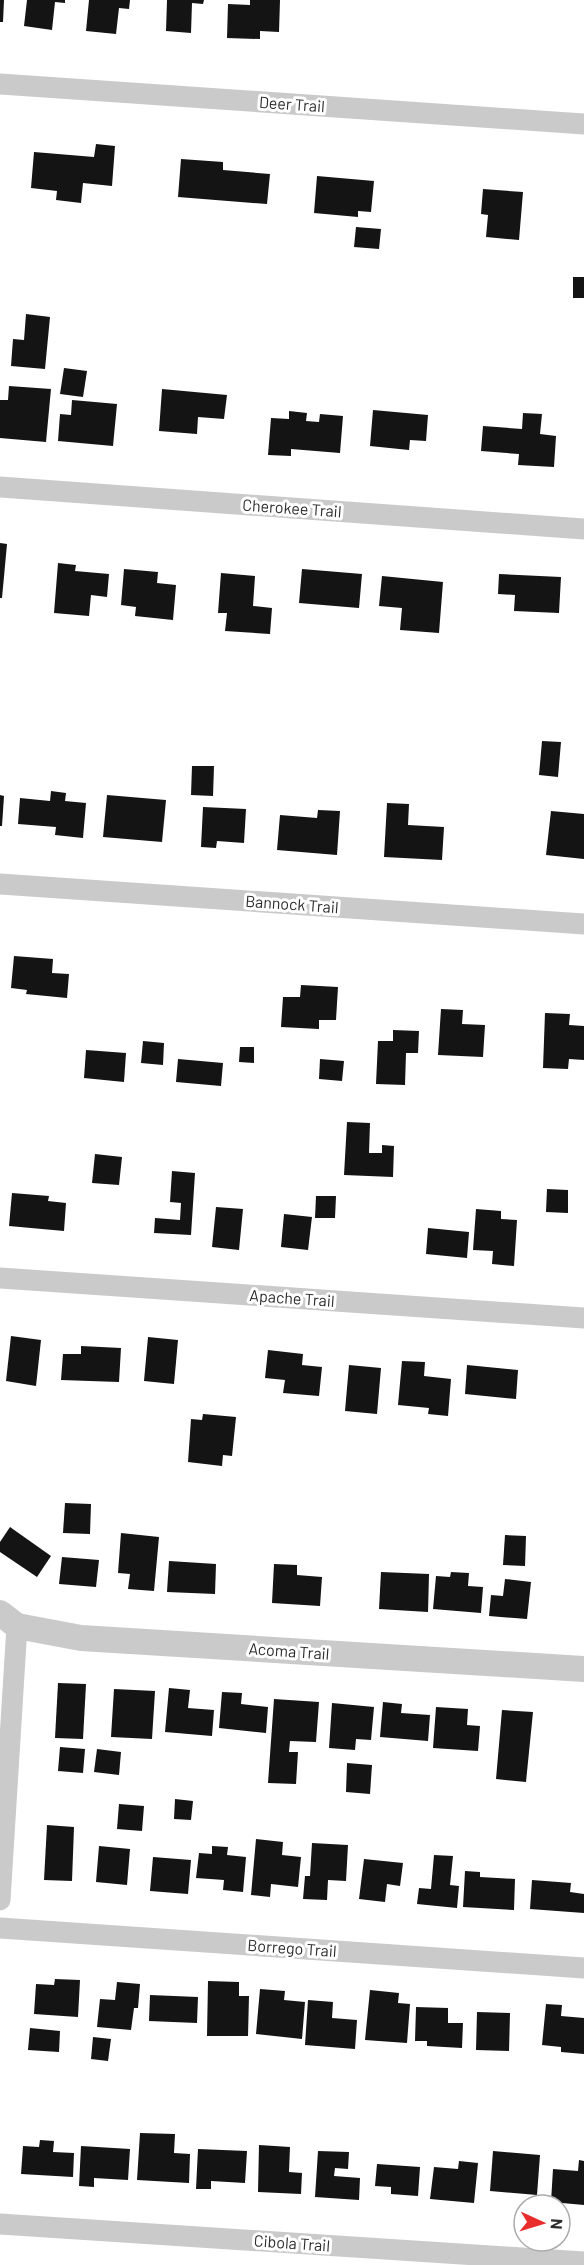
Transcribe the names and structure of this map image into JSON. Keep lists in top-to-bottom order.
{
  "streets": {
    "street": [
      "Deer Trail",
      "Cherokee Trail",
      "Bannock Trail",
      "Apache Trail",
      "Acoma Trail",
      "Borrego Trail",
      "Cibola Trail"
    ]
  },
  "north": "right"
}
